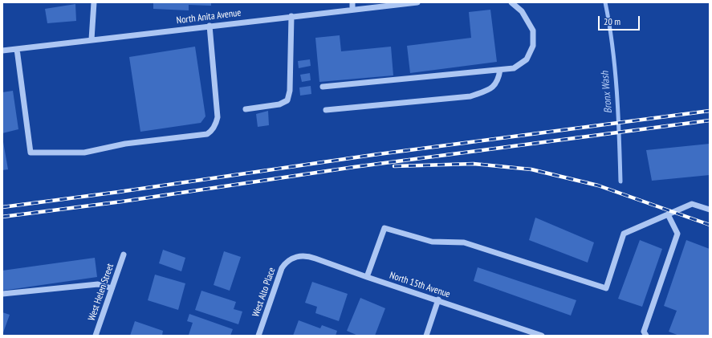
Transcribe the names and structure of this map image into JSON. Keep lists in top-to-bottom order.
{
  "streets": {
    "street": [
      "North Anita Avenue",
      "North 15th Avenue",
      "West Helen Street",
      "West Alto Place"
    ]
  },
  "crossings": [
    ["North 15th Avenue", "West Alto Place"]
  ],
  "water": ["Bronx Wash"],
  "scale_bar": "20 m"
}
